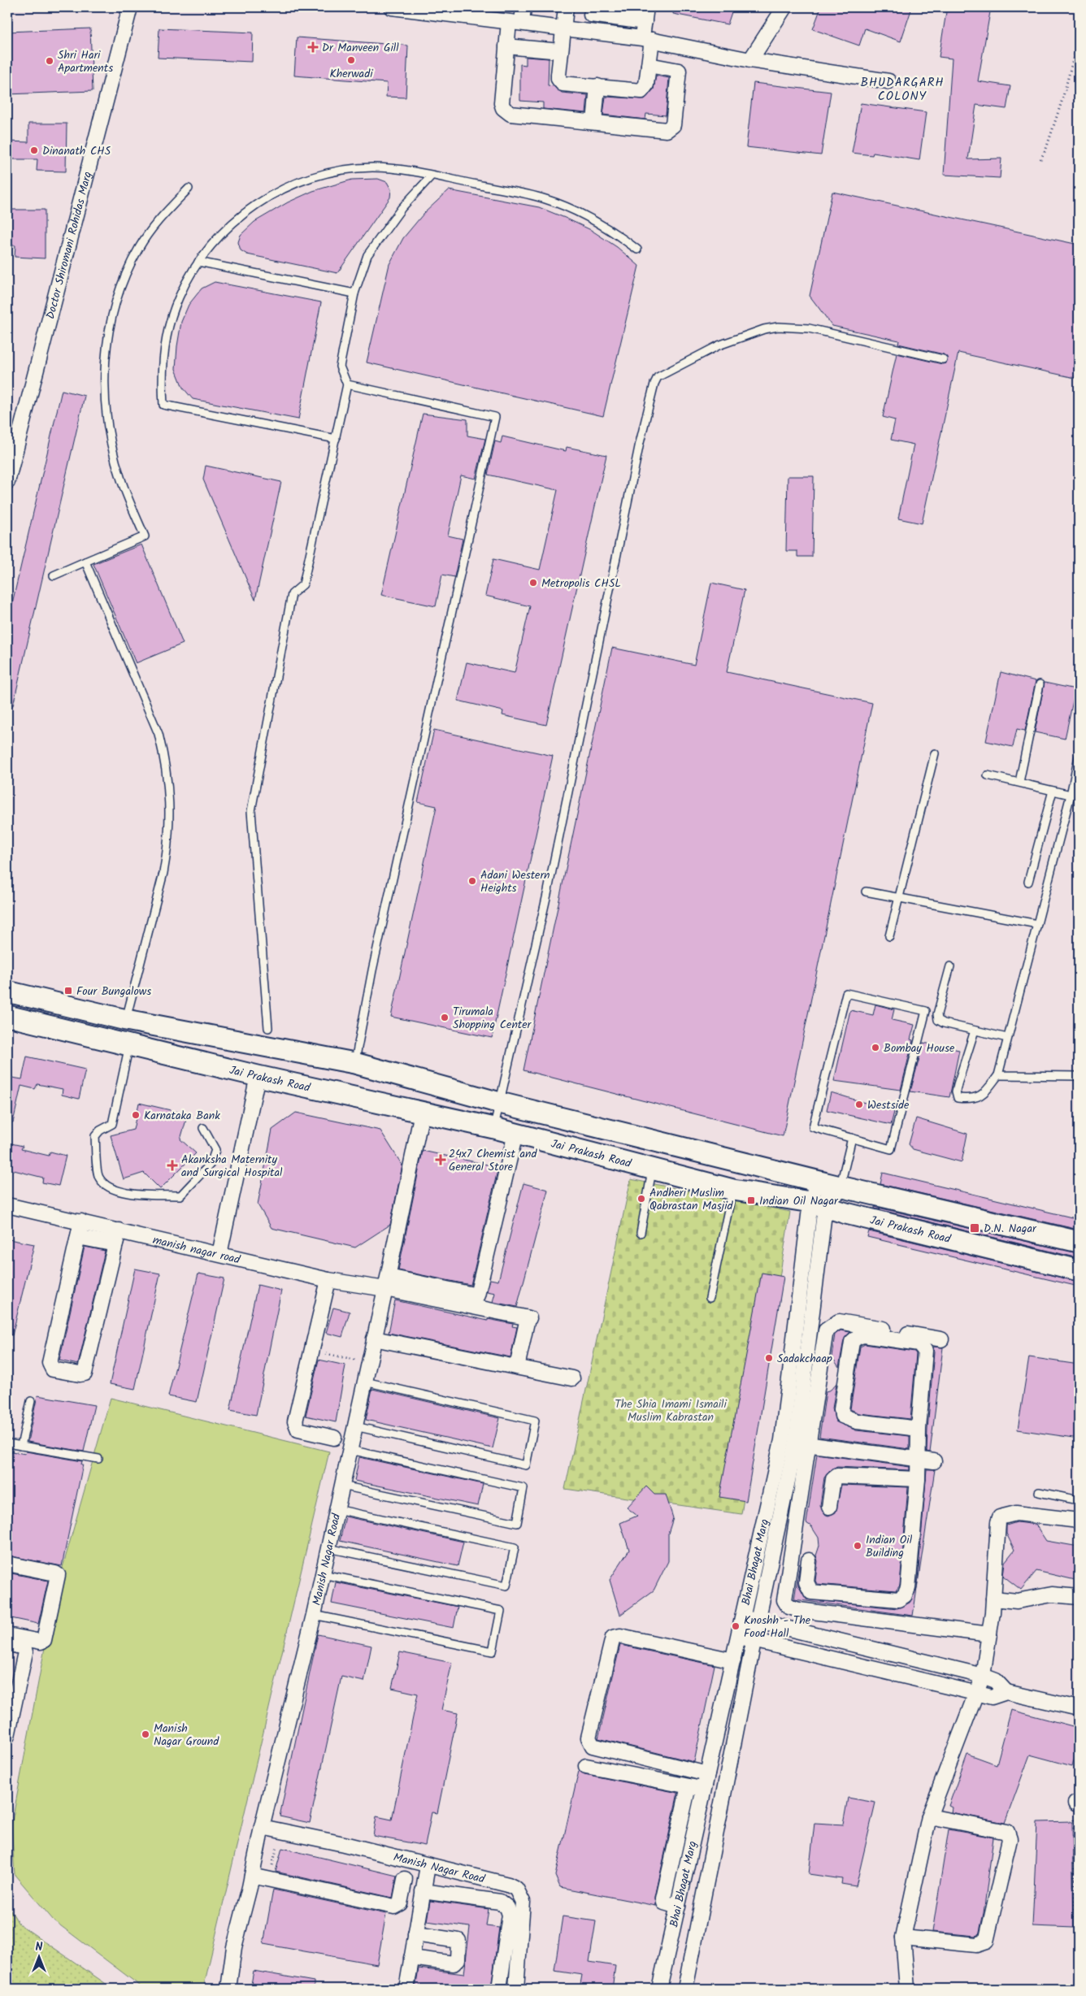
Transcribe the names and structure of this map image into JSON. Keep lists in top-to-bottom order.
{
  "streets": {
    "main road": ["Jai Prakash Road"],
    "street": [
      "Doctor Shiromani Rohidas Marg",
      "manish nagar road",
      "Manish Nagar Road",
      "Bhai Bhagat Marg"
    ]
  },
  "crossings": [
    ["Jai Prakash Road", "Manish Nagar Road"],
    ["Jai Prakash Road", "Bhai Bhagat Marg"],
    ["manish nagar road", "Manish Nagar Road"]
  ],
  "districts": ["BHUDARGARH COLONY"],
  "parks": ["The Shia Imami Ismaili Muslim Kabrastan"],
  "places": {
    "health": ["Dr Manveen Gill", "24x7 Chemist and General Store", "Akanksha Maternity and Surgical Hospital"],
    "other": [
      "Kherwadi",
      "Shri Hari Apartments",
      "Dinanath CHS",
      "Metropolis CHSL",
      "Adani Western Heights",
      "Tirumala Shopping Center",
      "Bombay House",
      "Westside",
      "Karnataka Bank",
      "Andheri Muslim Qabrastan Masjid",
      "Sadakchaap",
      "Indian Oil Building",
      "Knoshh - The Food Hall",
      "Manish Nagar Ground"
    ],
    "transit": ["Four Bungalows", "Indian Oil Nagar", "D.N. Nagar"]
  },
  "north": "top"
}
